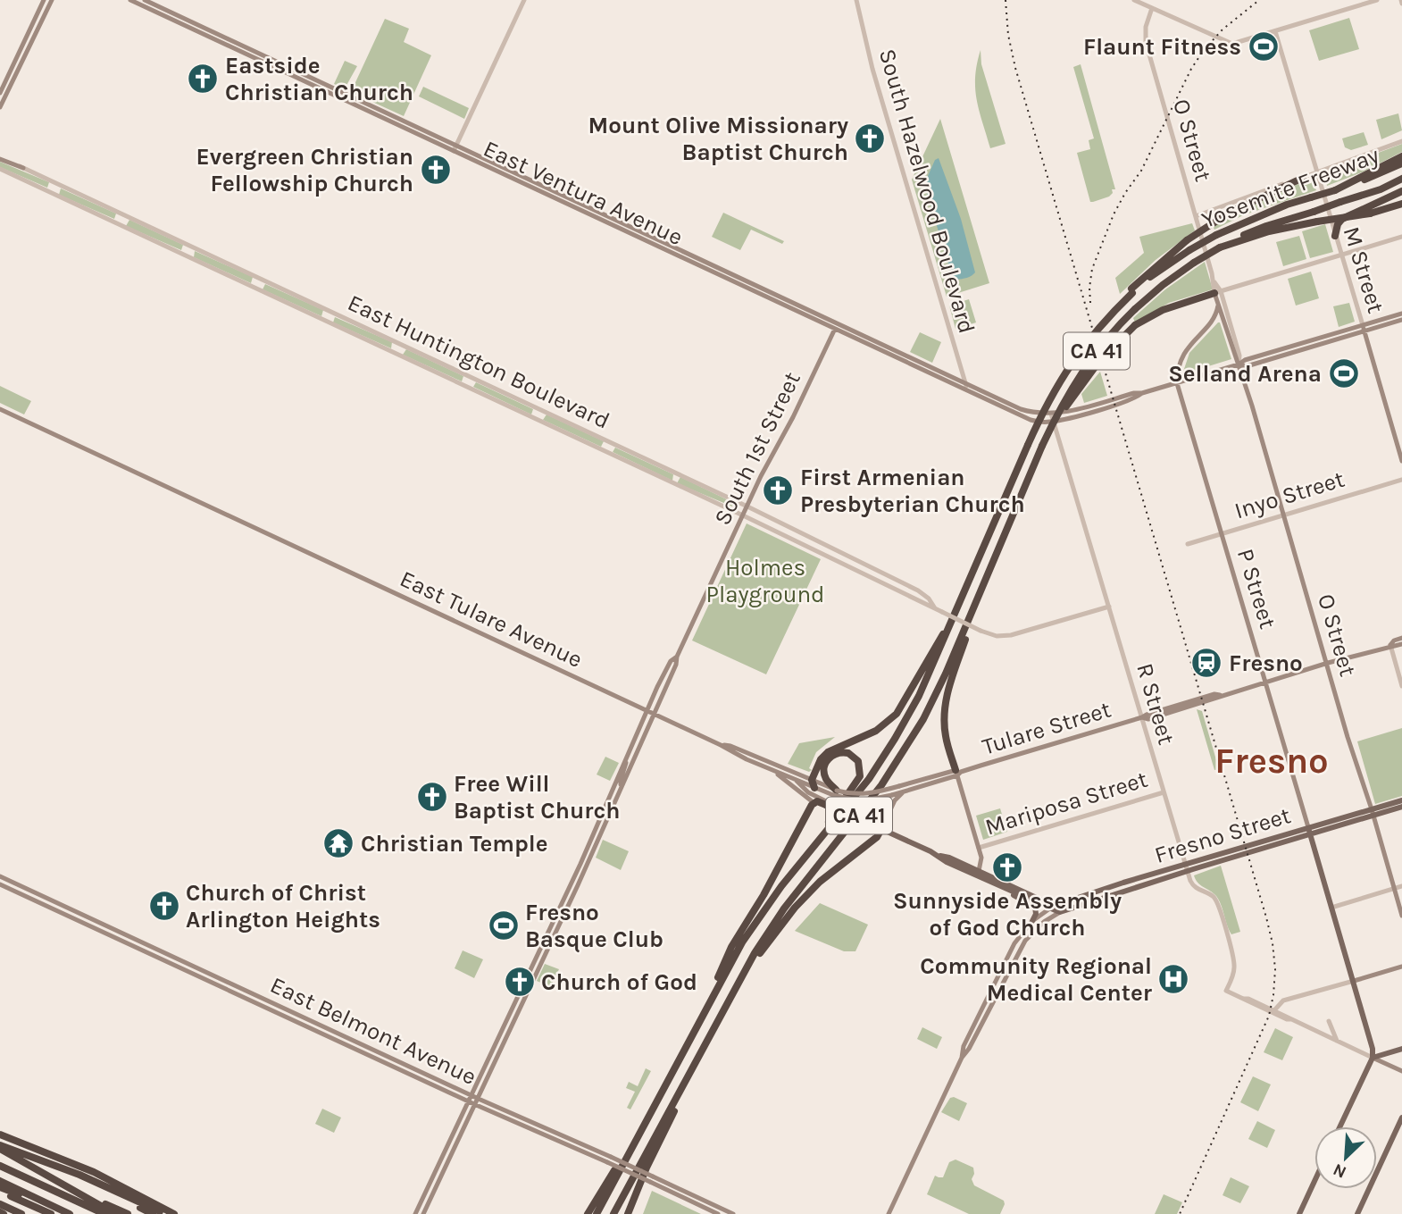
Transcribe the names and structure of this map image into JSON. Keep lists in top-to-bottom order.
{
  "streets": {
    "highway": ["Yosemite Freeway", "CA 41"],
    "main road": [
      "O Street",
      "East Ventura Avenue",
      "M Street",
      "South 1st Street",
      "P Street",
      "East Tulare Avenue",
      "Tulare Street",
      "Fresno Street",
      "East Belmont Avenue"
    ],
    "street": [
      "South Hazelwood Boulevard",
      "East Huntington Boulevard",
      "Inyo Street",
      "R Street",
      "Mariposa Street"
    ]
  },
  "crossings": [
    ["O Street", "Inyo Street"],
    ["O Street", "Tulare Street"],
    ["O Street", "Fresno Street"],
    ["Yosemite Freeway", "CA 41"],
    ["South Hazelwood Boulevard", "East Ventura Avenue"],
    ["East Ventura Avenue", "South 1st Street"],
    ["East Ventura Avenue", "R Street"],
    ["East Huntington Boulevard", "South 1st Street"],
    ["East Huntington Boulevard", "R Street"],
    ["South 1st Street", "East Tulare Avenue"],
    ["Inyo Street", "P Street"],
    ["P Street", "Tulare Street"],
    ["P Street", "Fresno Street"],
    ["East Tulare Avenue", "Tulare Street"],
    ["R Street", "Tulare Street"],
    ["R Street", "Mariposa Street"],
    ["R Street", "Fresno Street"]
  ],
  "districts": ["Fresno"],
  "parks": ["Holmes Playground"],
  "places": {
    "sports": ["Flaunt Fitness", "Selland Arena", "Fresno Basque Club"],
    "church": [
      "Eastside Christian Church",
      "Mount Olive Missionary Baptist Church",
      "Evergreen Christian Fellowship Church",
      "First Armenian Presbyterian Church",
      "Free Will Baptist Church",
      "Sunnyside Assembly of God Church",
      "Church of Christ Arlington Heights",
      "Church of God"
    ],
    "station": ["Fresno"],
    "temple": ["Christian Temple"],
    "hospital": ["Community Regional Medical Center"]
  },
  "north": "bottom left"
}
